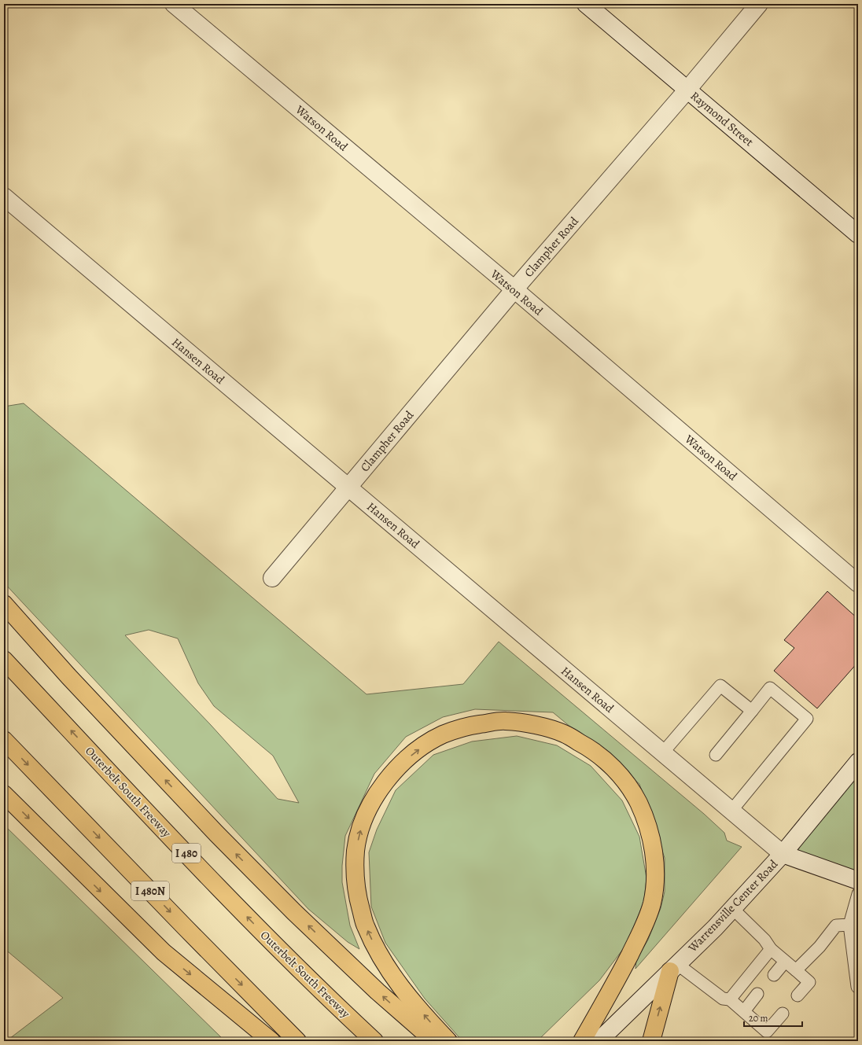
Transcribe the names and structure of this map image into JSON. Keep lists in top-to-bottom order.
{
  "streets": {
    "highway": ["Outerbelt South Freeway", "I 480", "I 480N"],
    "street": [
      "Raymond Street",
      "Watson Road",
      "Clampher Road",
      "Hansen Road",
      "Warrensville Center Road"
    ]
  },
  "crossings": [
    ["Raymond Street", "Clampher Road"],
    ["Watson Road", "Clampher Road"],
    ["Clampher Road", "Hansen Road"],
    ["Hansen Road", "Warrensville Center Road"]
  ],
  "scale_bar": "20 m"
}
